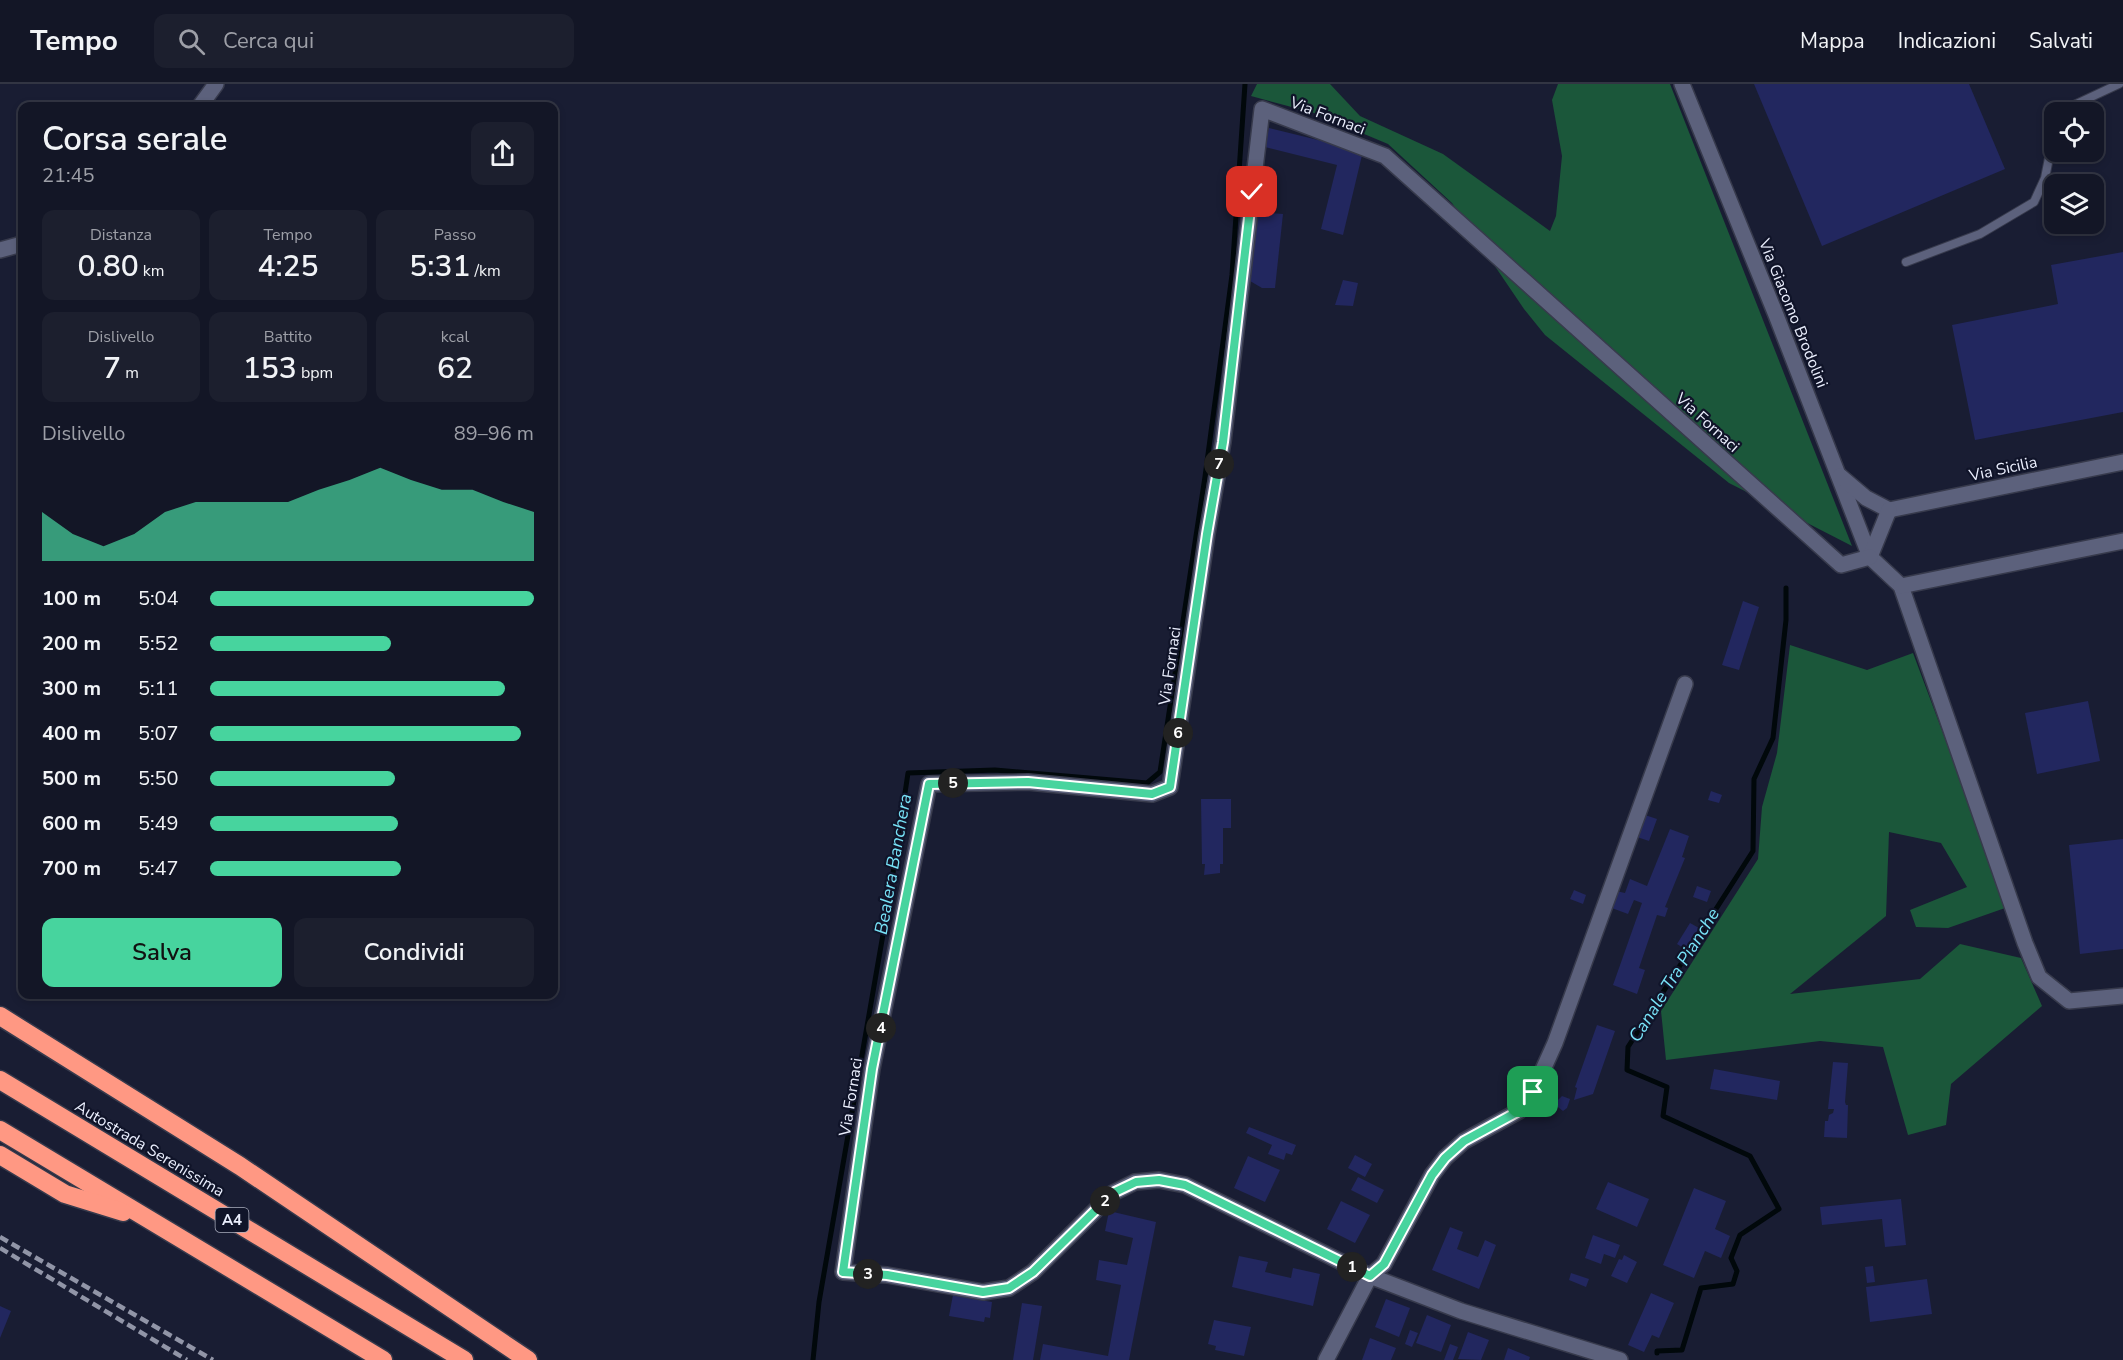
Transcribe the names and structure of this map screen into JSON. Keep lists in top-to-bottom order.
{
  "streets": {
    "highway": ["Autostrada Serenissima", "A4"],
    "street": ["Via Fornaci", "Via Giacomo Brodolini", "Via Sicilia"]
  },
  "crossings": [
    ["Via Fornaci", "Via Giacomo Brodolini"]
  ],
  "water": ["Bealera Banchera", "Canale Tra Pianche"],
  "page": {
    "header": "Tempo",
    "search": "Cerca qui",
    "nav": ["Mappa", "Indicazioni", "Salvati"],
    "heading": ["Corsa serale", "21:45"],
    "stats": [
      ["Distanza", "0.80 km"],
      ["Tempo", "4:25"],
      ["Passo", "5:31 /km"],
      ["Dislivello", "7 m"],
      ["Battito", "153 bpm"],
      ["kcal", "62"]
    ],
    "chart": ["Dislivello", "89–96 m"],
    "pins": [
      "7",
      "6",
      "5",
      "4",
      "2",
      "1",
      "3"
    ],
    "list": [
      {
        "name": "100 m",
        "note": "5:04"
      },
      {
        "name": "200 m",
        "note": "5:52"
      },
      {
        "name": "300 m",
        "note": "5:11"
      },
      {
        "name": "400 m",
        "note": "5:07"
      },
      {
        "name": "500 m",
        "note": "5:50"
      },
      {
        "name": "600 m",
        "note": "5:49"
      },
      {
        "name": "700 m",
        "note": "5:47"
      }
    ],
    "buttons": ["Salva", "Condividi"]
  }
}
